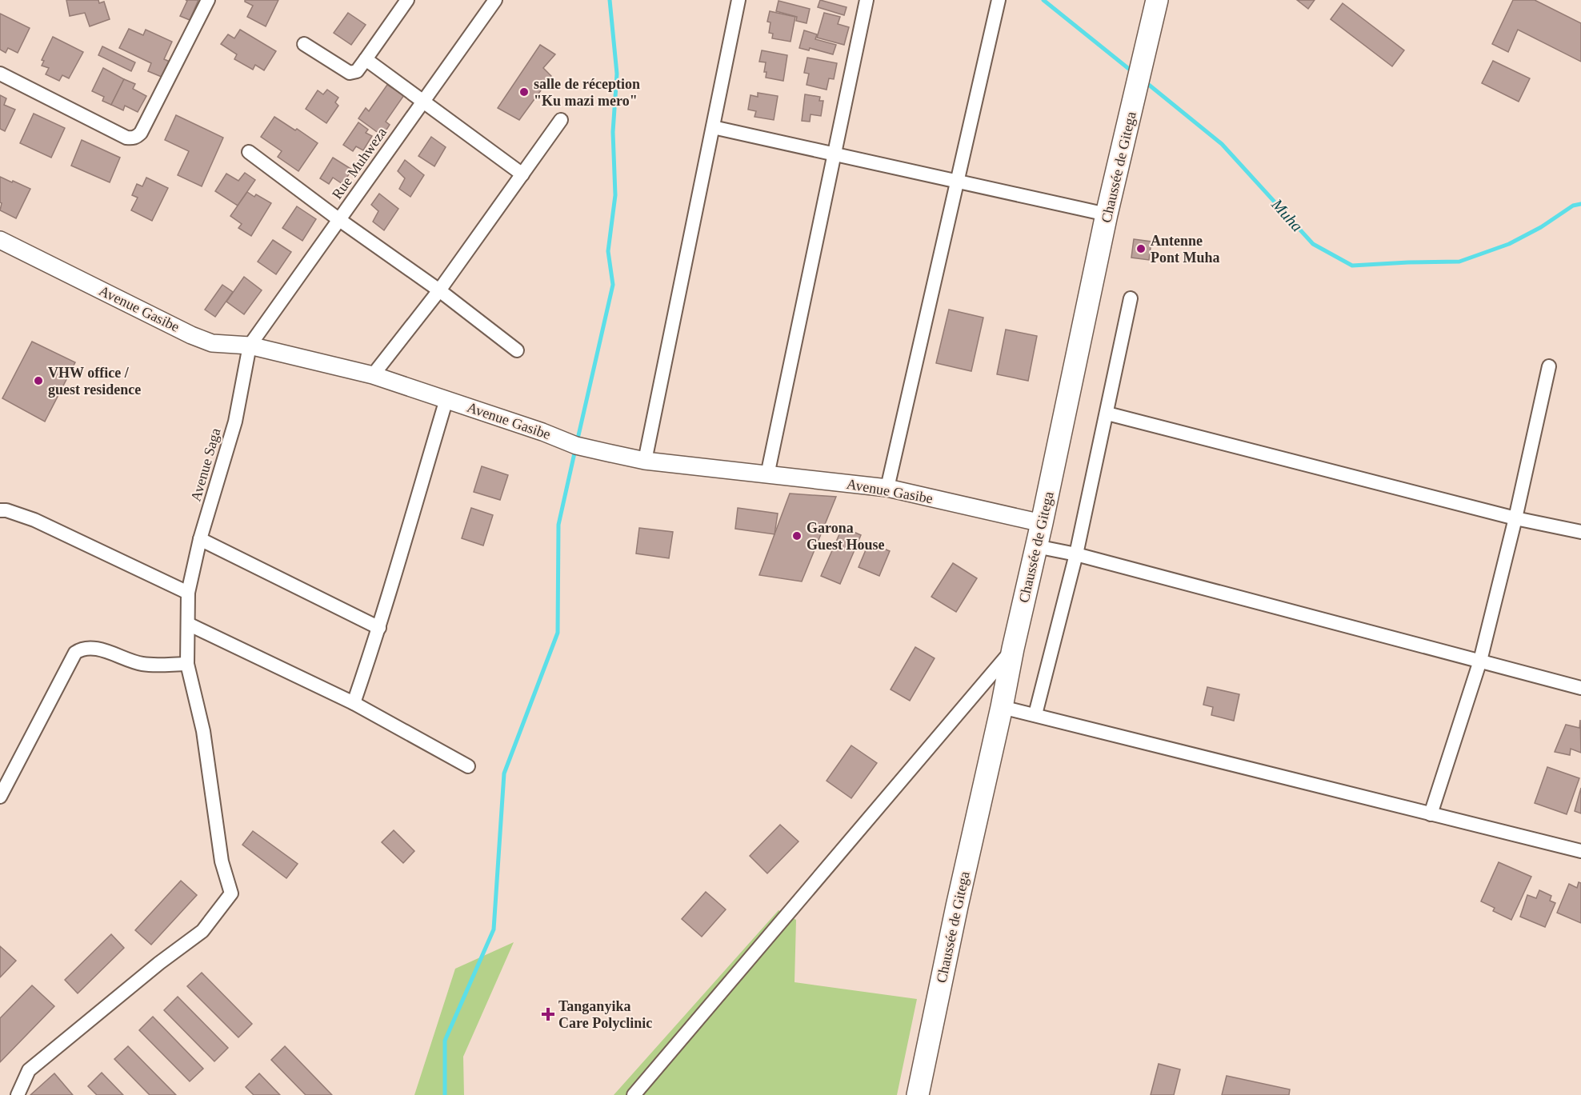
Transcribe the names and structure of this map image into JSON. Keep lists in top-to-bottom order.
{
  "streets": {
    "main road": ["Chaussée de Gitega"],
    "street": ["Rue Muhweza", "Avenue Gasibe", "Avenue Saga"]
  },
  "crossings": [
    ["Rue Muhweza", "Avenue Gasibe"],
    ["Rue Muhweza", "Avenue Saga"],
    ["Chaussée de Gitega", "Avenue Gasibe"],
    ["Avenue Gasibe", "Avenue Saga"]
  ],
  "water": ["Muha"],
  "places": {
    "other": [
      "salle de réception \"Ku mazi mero\"",
      "Antenne Pont Muha",
      "VHW office / guest residence",
      "Garona Guest House"
    ],
    "health": ["Tanganyika Care Polyclinic"]
  }
}
